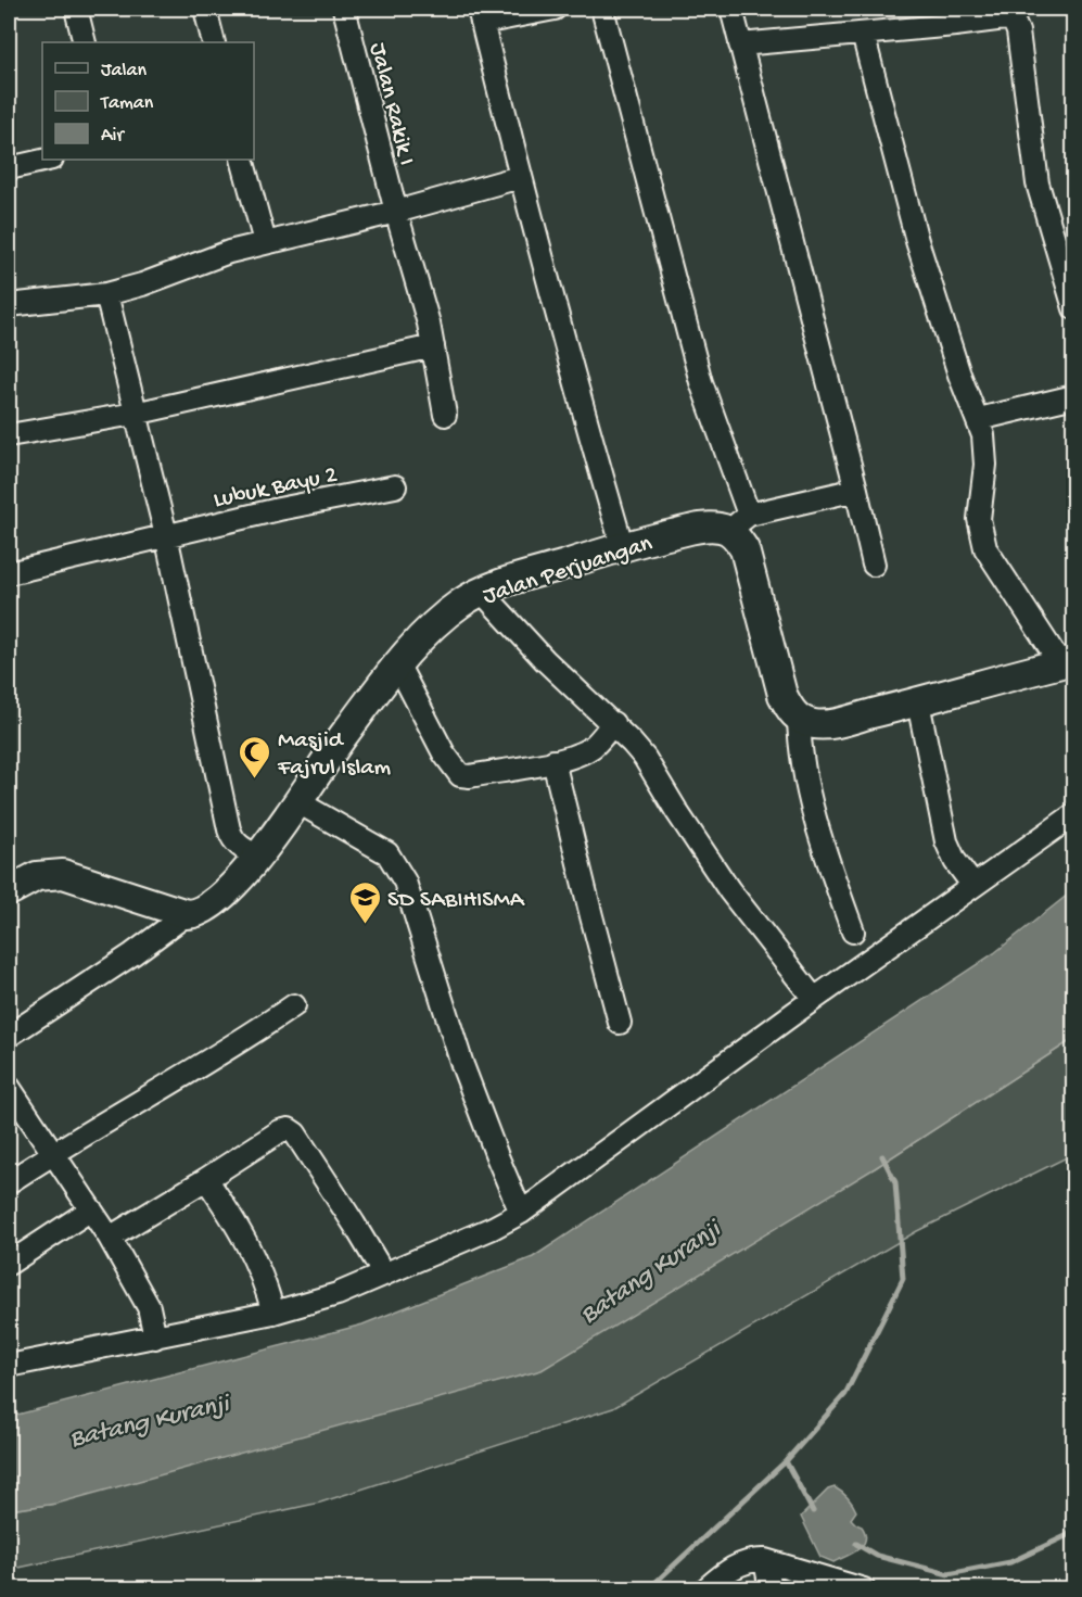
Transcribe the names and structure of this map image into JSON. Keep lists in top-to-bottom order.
{
  "streets": {
    "street": ["Jalan Rakik I", "Lubuk Bayu 2", "Jalan Perjuangan"]
  },
  "water": ["Batang Kuranji"],
  "places": {
    "mosque": ["Masjid Fajrul Islam"],
    "school or university": ["SD SABIHISMA"]
  },
  "legend": ["Jalan", "Taman", "Air"]
}
